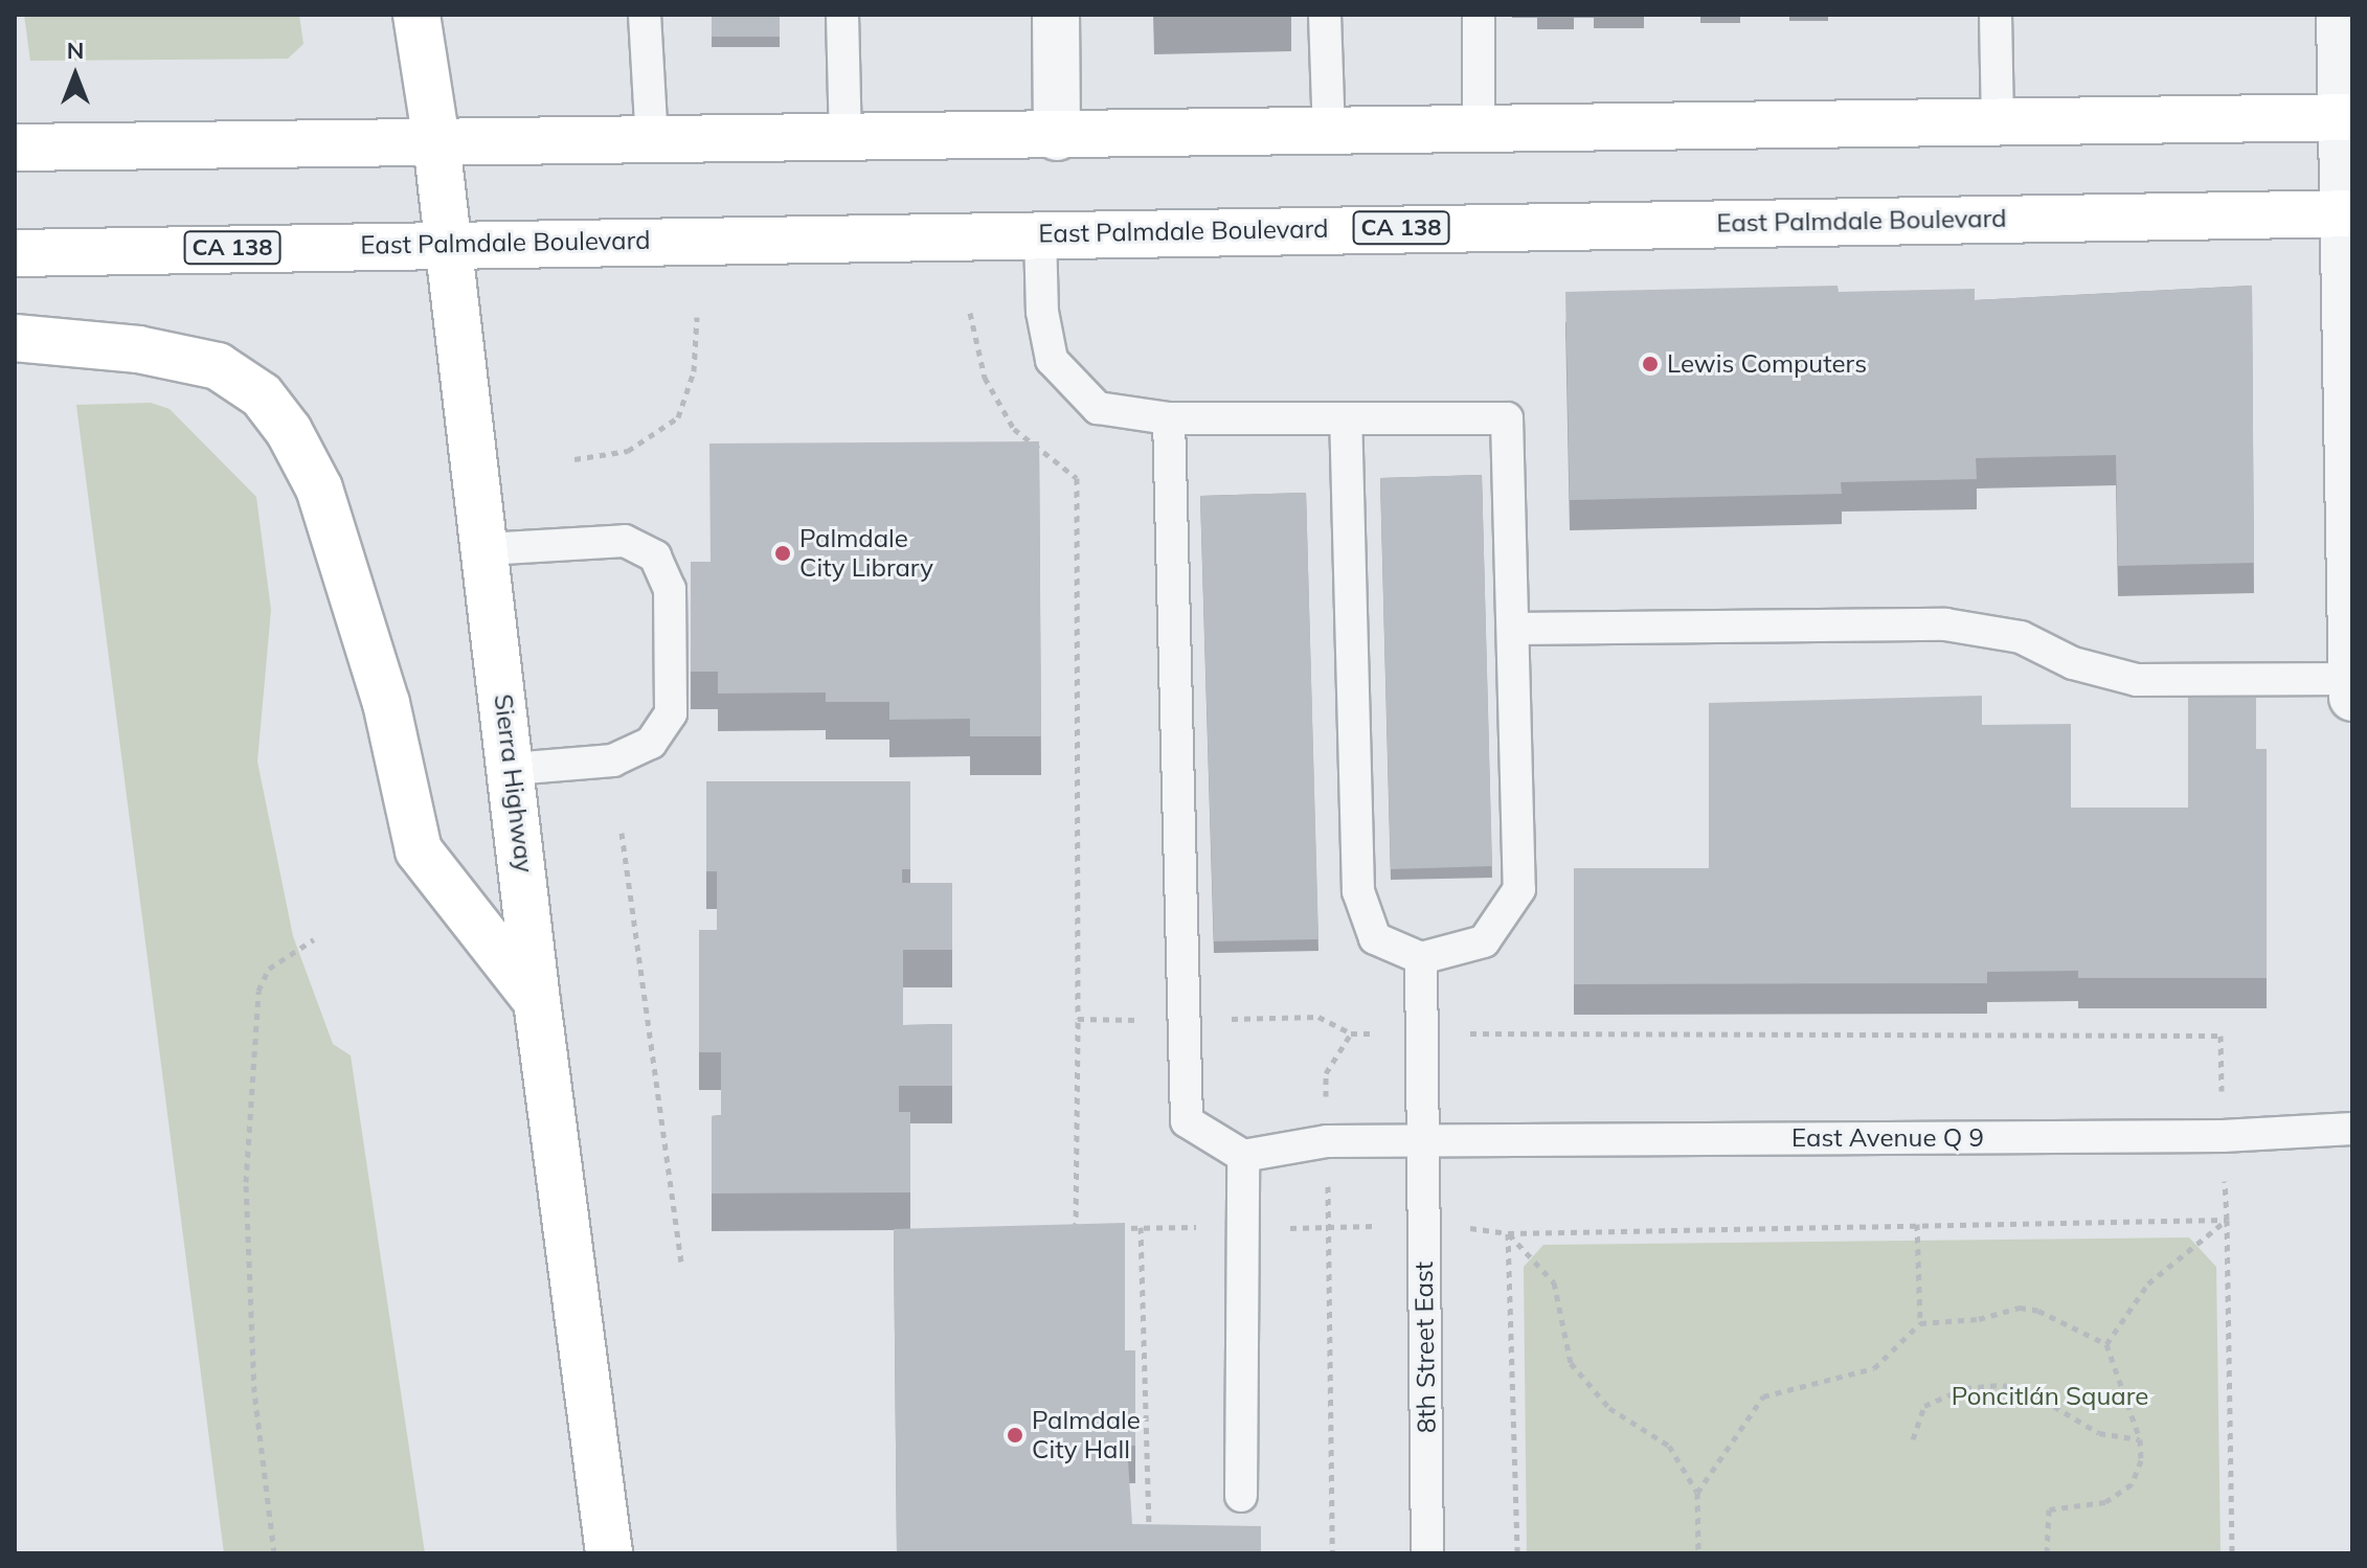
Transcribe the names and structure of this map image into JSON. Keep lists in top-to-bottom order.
{
  "streets": {
    "main road": ["East Palmdale Boulevard", "CA 138", "Sierra Highway"],
    "lane": ["East Avenue Q 9", "8th Street East"]
  },
  "crossings": [
    ["East Palmdale Boulevard", "Sierra Highway"],
    ["East Avenue Q 9", "8th Street East"]
  ],
  "parks": ["Poncitlán Square"],
  "places": ["Lewis Computers", "Palmdale City Library", "Palmdale City Hall"],
  "north": "top"
}
